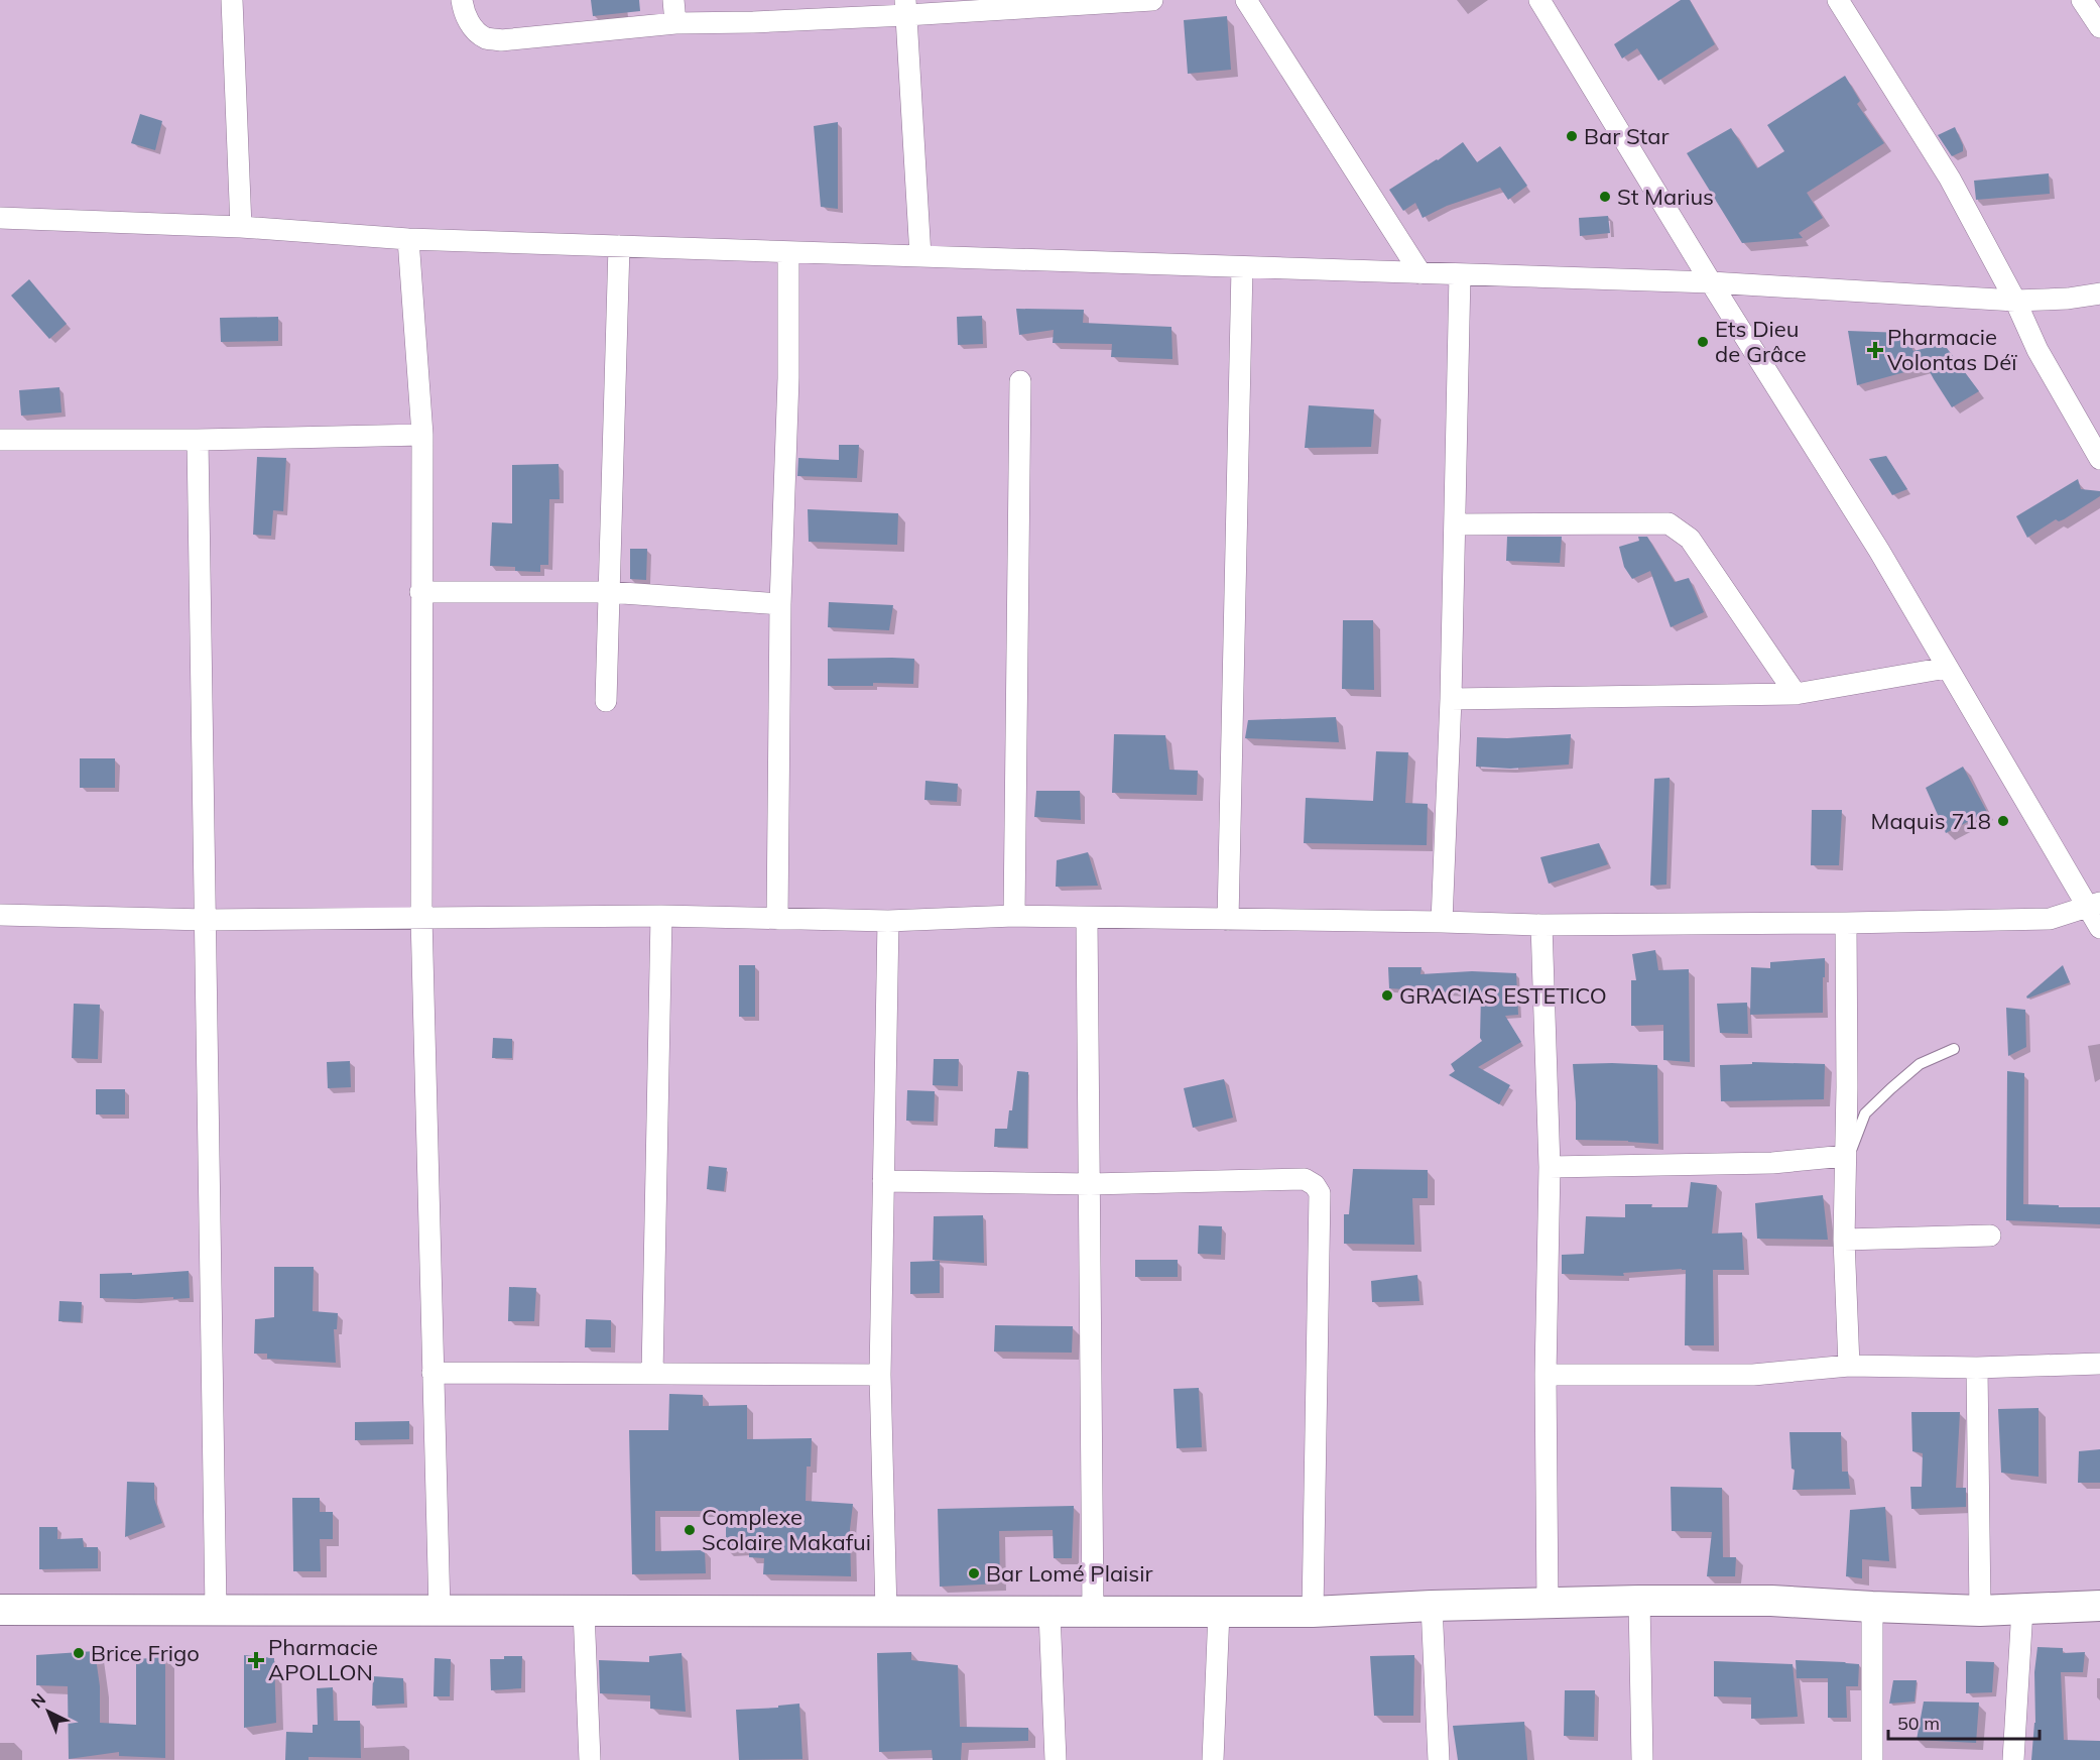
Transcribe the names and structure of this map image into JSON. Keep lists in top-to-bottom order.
{
  "places": {
    "other": [
      "Bar Star",
      "St Marius",
      "Ets Dieu de Grâce",
      "Maquis 718",
      "GRACIAS ESTETICO",
      "Complexe Scolaire Makafui",
      "Bar Lomé Plaisir",
      "Brice Frigo"
    ],
    "health": ["Pharmacie Volontas Déï", "Pharmacie APOLLON"]
  },
  "scale_bar": "50 m",
  "north": "top left"
}
